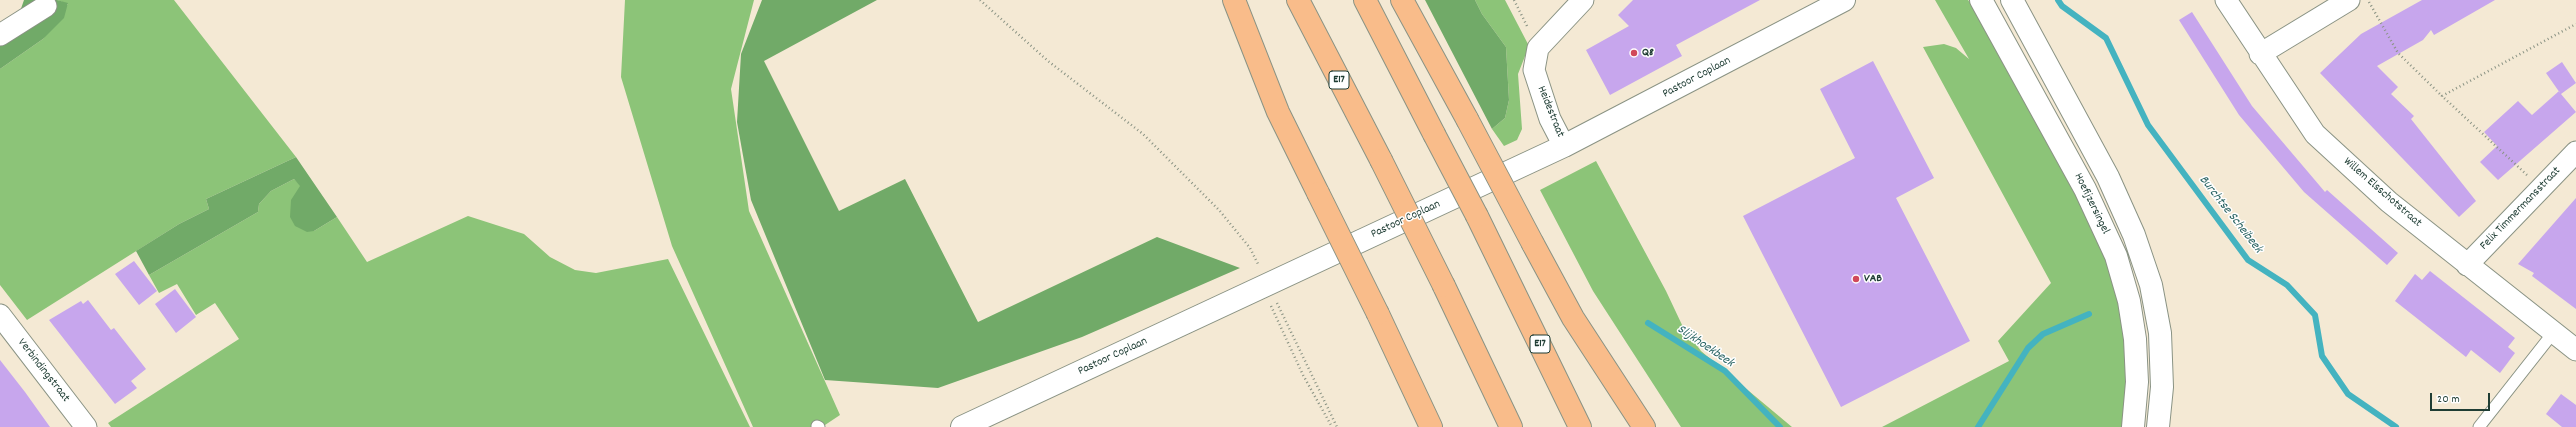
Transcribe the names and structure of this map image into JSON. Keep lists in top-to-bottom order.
{
  "streets": {
    "highway": ["E17"],
    "street": [
      "Pastoor Coplaan",
      "Heidestraat",
      "Willem Elsschotstraat",
      "Hoefijzersingel",
      "Felix Timmermansstraat",
      "Verbindingstraat"
    ]
  },
  "crossings": [
    ["Pastoor Coplaan", "Heidestraat"],
    ["Willem Elsschotstraat", "Felix Timmermansstraat"]
  ],
  "water": ["Burchtse Scheibeek", "Slijkhoekbeek"],
  "places": ["Q8", "VAB"],
  "scale_bar": "20 m"
}
